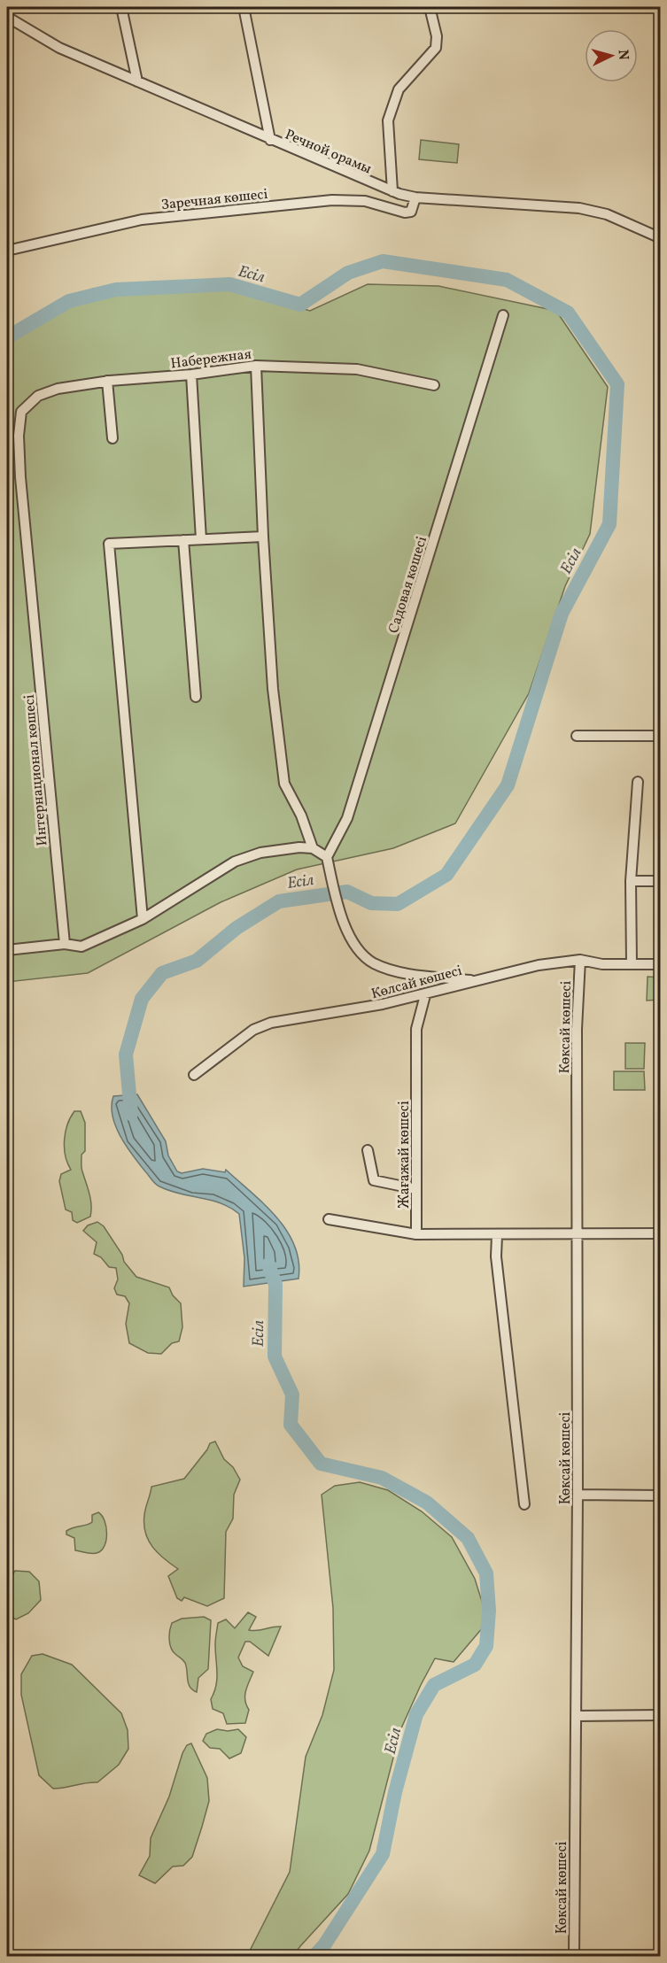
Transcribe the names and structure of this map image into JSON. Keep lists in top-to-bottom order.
{
  "streets": {
    "street": [
      "Речной орамы",
      "Заречная көшесі",
      "Набережная",
      "Садовая көшесі",
      "Интернационал көшесі",
      "Көлсай көшесі",
      "Көксай көшесі",
      "Жағажай көшесі"
    ]
  },
  "crossings": [
    ["Речной орамы", "Заречная көшесі"],
    ["Набережная", "Интернационал көшесі"],
    ["Көлсай көшесі", "Көксай көшесі"],
    ["Көлсай көшесі", "Жағажай көшесі"]
  ],
  "water": ["Есіл"],
  "north": "right"
}
